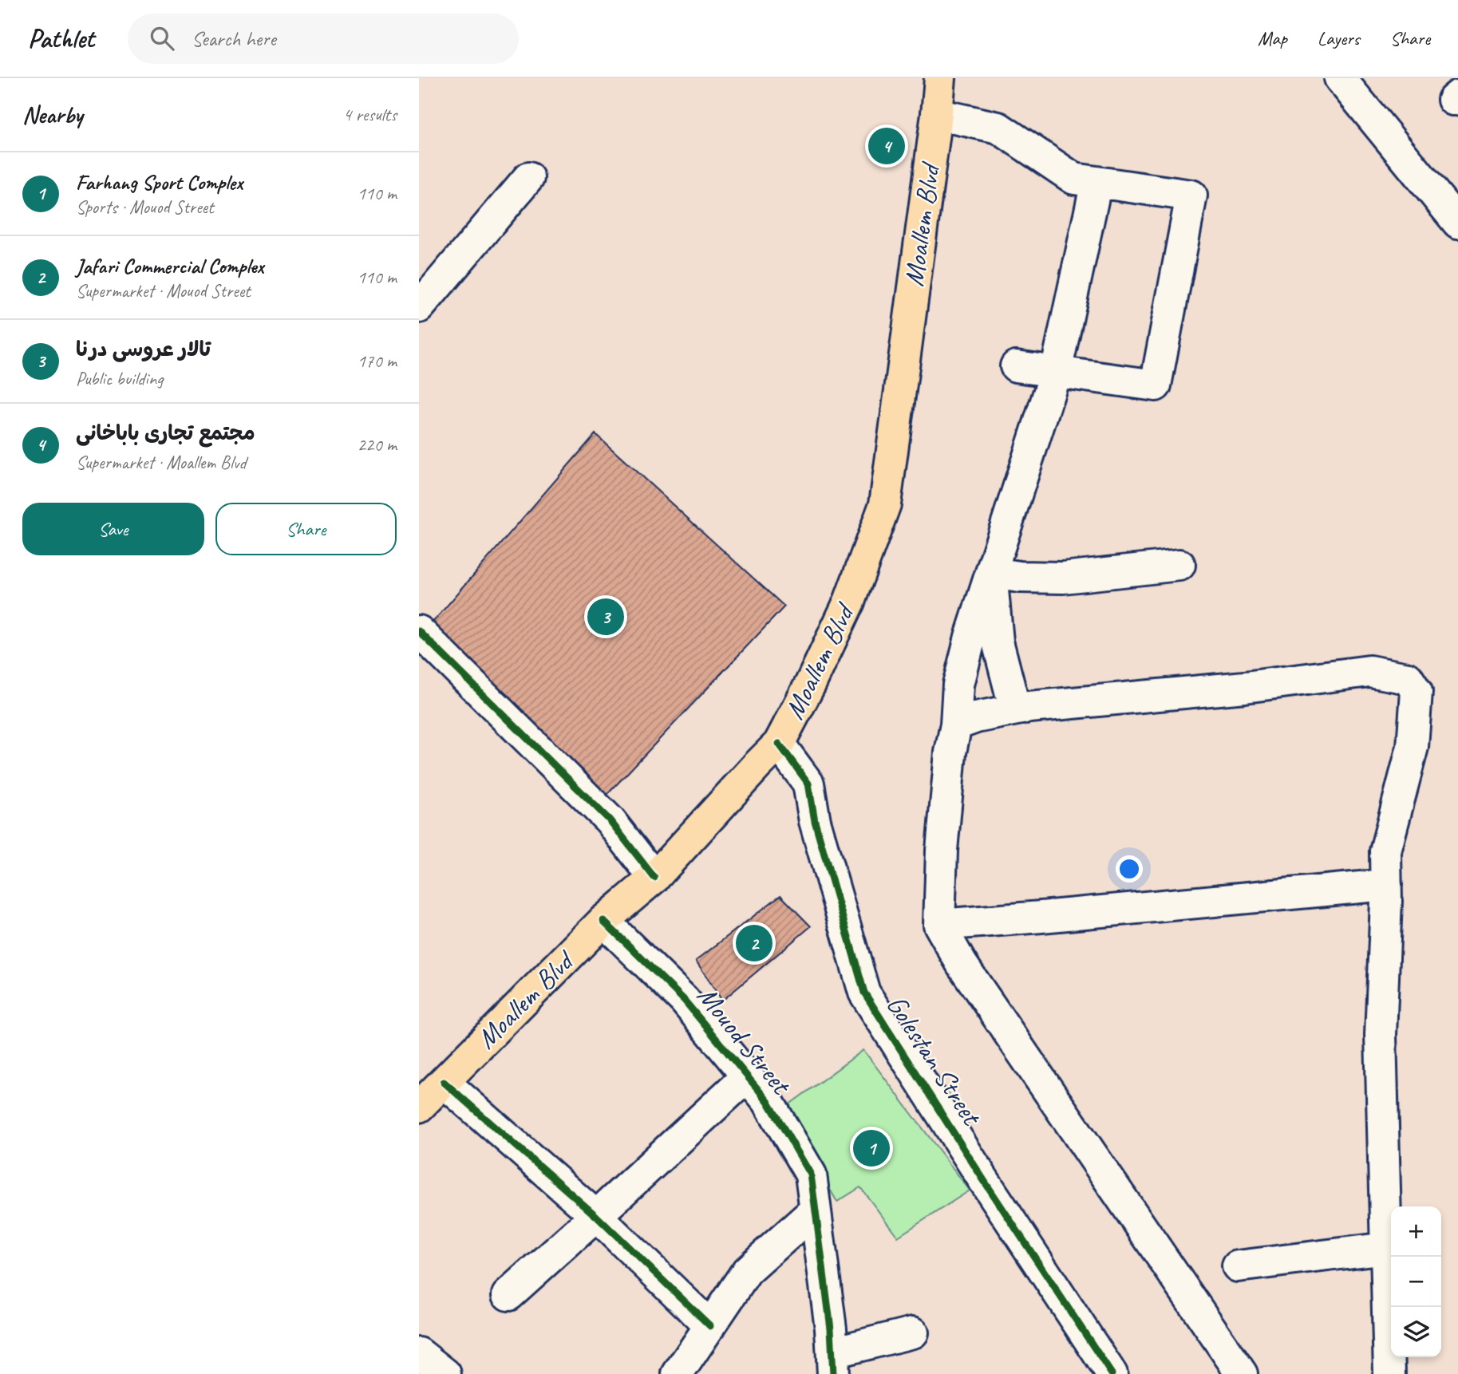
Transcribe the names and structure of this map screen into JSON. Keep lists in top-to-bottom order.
{
  "streets": {
    "main road": ["Moallem Blvd"],
    "street": ["Mouod Street", "Golestan Street"]
  },
  "crossings": [
    ["Moallem Blvd", "Mouod Street"],
    ["Moallem Blvd", "Golestan Street"]
  ],
  "page": {
    "header": "Pathlet",
    "search": "Search here",
    "nav": ["Map", "Layers", "Share"],
    "heading": ["Nearby", "4 results"],
    "pins": [
      "4",
      "3",
      "2",
      "1"
    ],
    "list": [
      {
        "mark": "1",
        "name": "Farhang Sport Complex",
        "note": "Sports · Mouod Street",
        "value": "110 m"
      },
      {
        "mark": "2",
        "name": "Jafari Commercial Complex",
        "note": "Supermarket · Mouod Street",
        "value": "110 m"
      },
      {
        "mark": "3",
        "name": "تالار عروسی درنا",
        "note": "Public building",
        "value": "170 m"
      },
      {
        "mark": "4",
        "name": "مجتمع تجاری باباخانی",
        "note": "Supermarket · Moallem Blvd",
        "value": "220 m"
      }
    ],
    "buttons": ["Save", "Share"],
    "map_buttons": ["+", "−"]
  }
}
